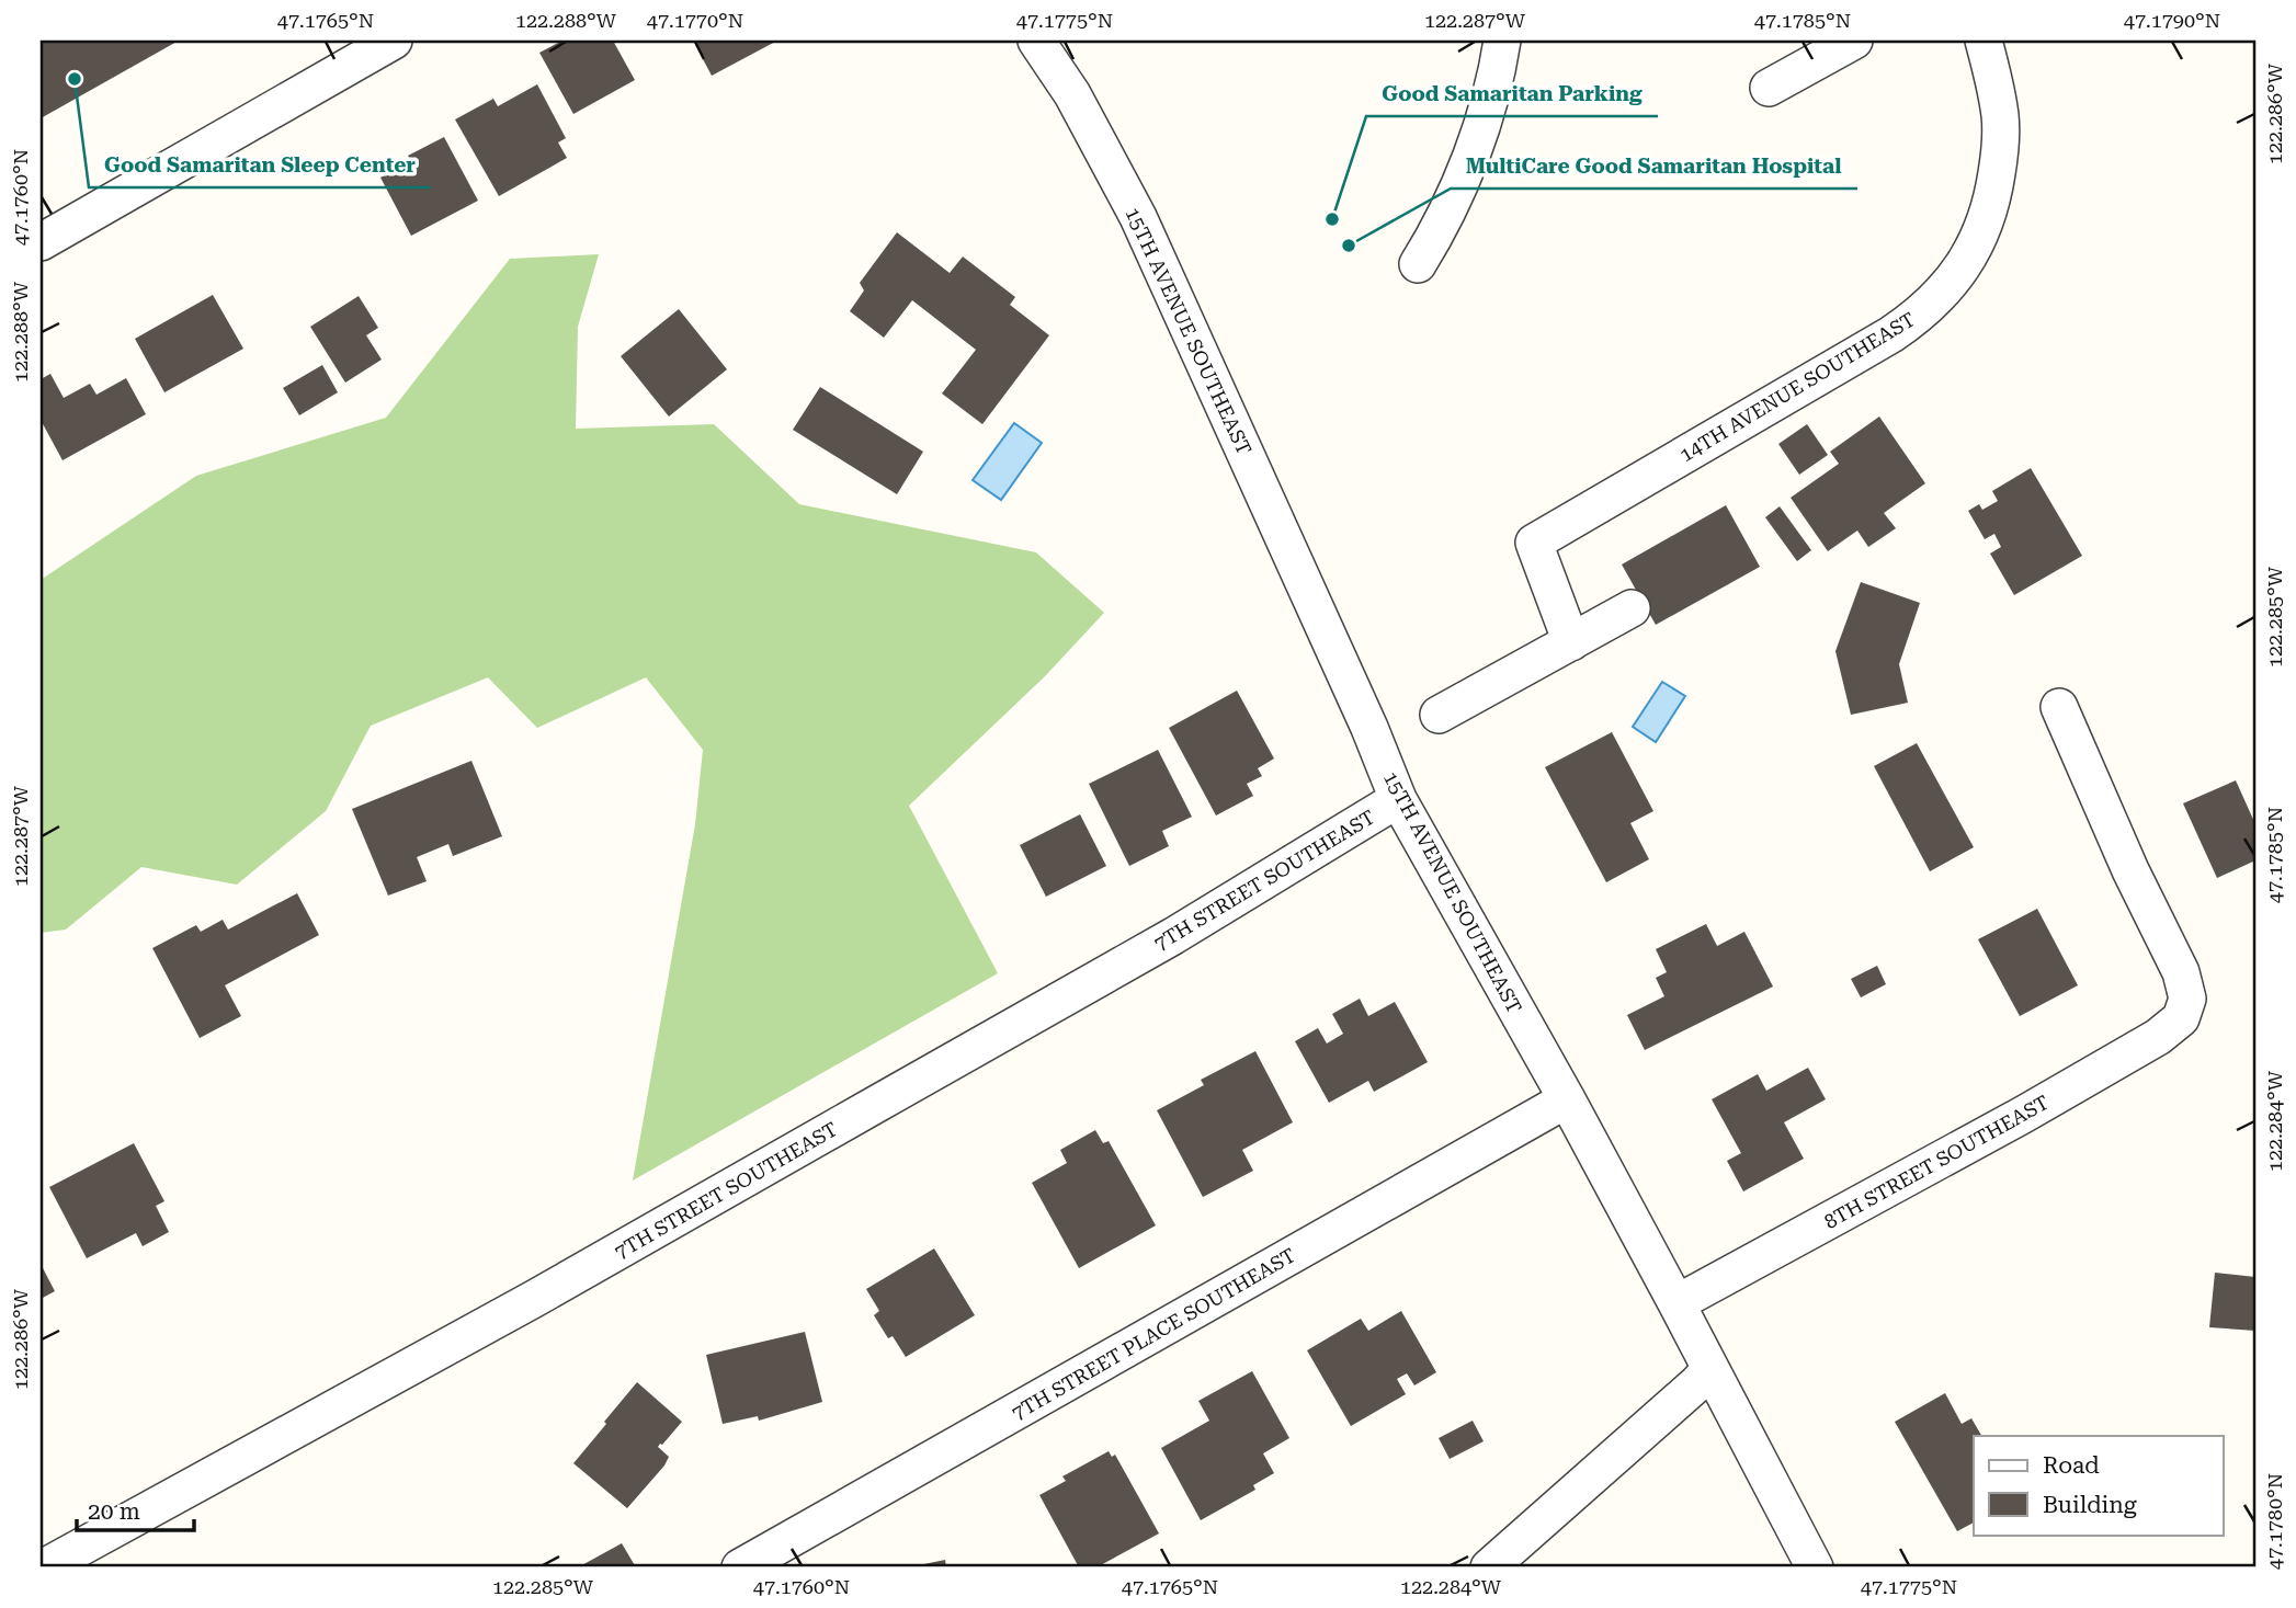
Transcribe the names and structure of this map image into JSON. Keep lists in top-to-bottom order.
{
  "streets": {
    "street": [
      "15TH AVENUE SOUTHEAST",
      "14TH AVENUE SOUTHEAST",
      "7TH STREET SOUTHEAST",
      "8TH STREET SOUTHEAST",
      "7TH STREET PLACE SOUTHEAST"
    ]
  },
  "crossings": [
    ["15TH AVENUE SOUTHEAST", "7TH STREET SOUTHEAST"],
    ["15TH AVENUE SOUTHEAST", "8TH STREET SOUTHEAST"],
    ["15TH AVENUE SOUTHEAST", "7TH STREET PLACE SOUTHEAST"]
  ],
  "places": ["Good Samaritan Sleep Center", "Good Samaritan Parking", "MultiCare Good Samaritan Hospital"],
  "legend": ["Road", "Building"],
  "scale_bar": "20 m",
  "coordinates": [
    "47.1765°N",
    "122.288°W",
    "47.1770°N",
    "47.1775°N",
    "122.287°W",
    "47.1785°N",
    "47.1790°N",
    "122.286°W",
    "47.1760°N",
    "122.285°W",
    "122.284°W",
    "47.1780°N"
  ]
}
